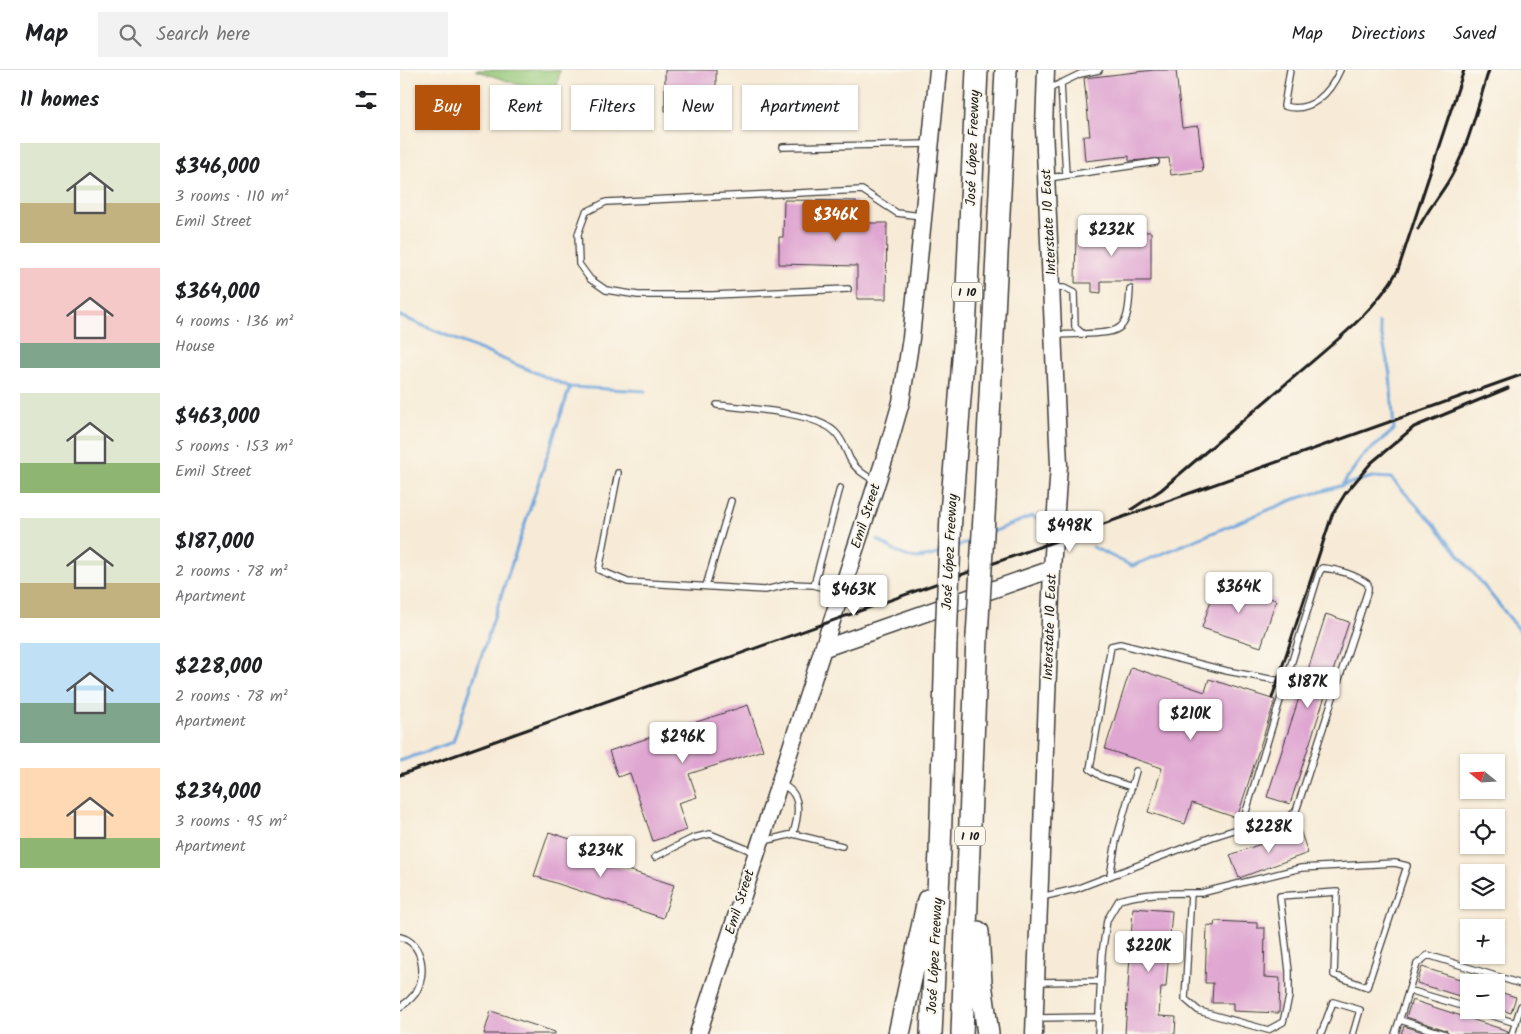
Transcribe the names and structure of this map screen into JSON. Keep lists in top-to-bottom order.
{
  "streets": {
    "highway": ["José López Freeway", "I 10"],
    "main road": ["Interstate 10 East", "Emil Street"]
  },
  "north": "left",
  "page": {
    "header": "Map",
    "search": "Search here",
    "nav": ["Map", "Directions", "Saved"],
    "heading": "11 homes",
    "chip": [
      "Buy",
      "Rent",
      "Filters",
      "New",
      "Apartment"
    ],
    "list": [
      {
        "name": "$346,000",
        "note": "3 rooms · 110 m² · Emil Street"
      },
      {
        "name": "$364,000",
        "note": "4 rooms · 136 m² · House"
      },
      {
        "name": "$463,000",
        "note": "5 rooms · 153 m² · Emil Street"
      },
      {
        "name": "$187,000",
        "note": "2 rooms · 78 m² · Apartment"
      },
      {
        "name": "$228,000",
        "note": "2 rooms · 78 m² · Apartment"
      },
      {
        "name": "$234,000",
        "note": "3 rooms · 95 m² · Apartment"
      }
    ],
    "price": [
      "$346K",
      "$232K",
      "$498K",
      "$364K",
      "$463K",
      "$187K",
      "$210K",
      "$296K",
      "$228K",
      "$234K",
      "$220K"
    ],
    "map_buttons": ["+", "−"]
  }
}
